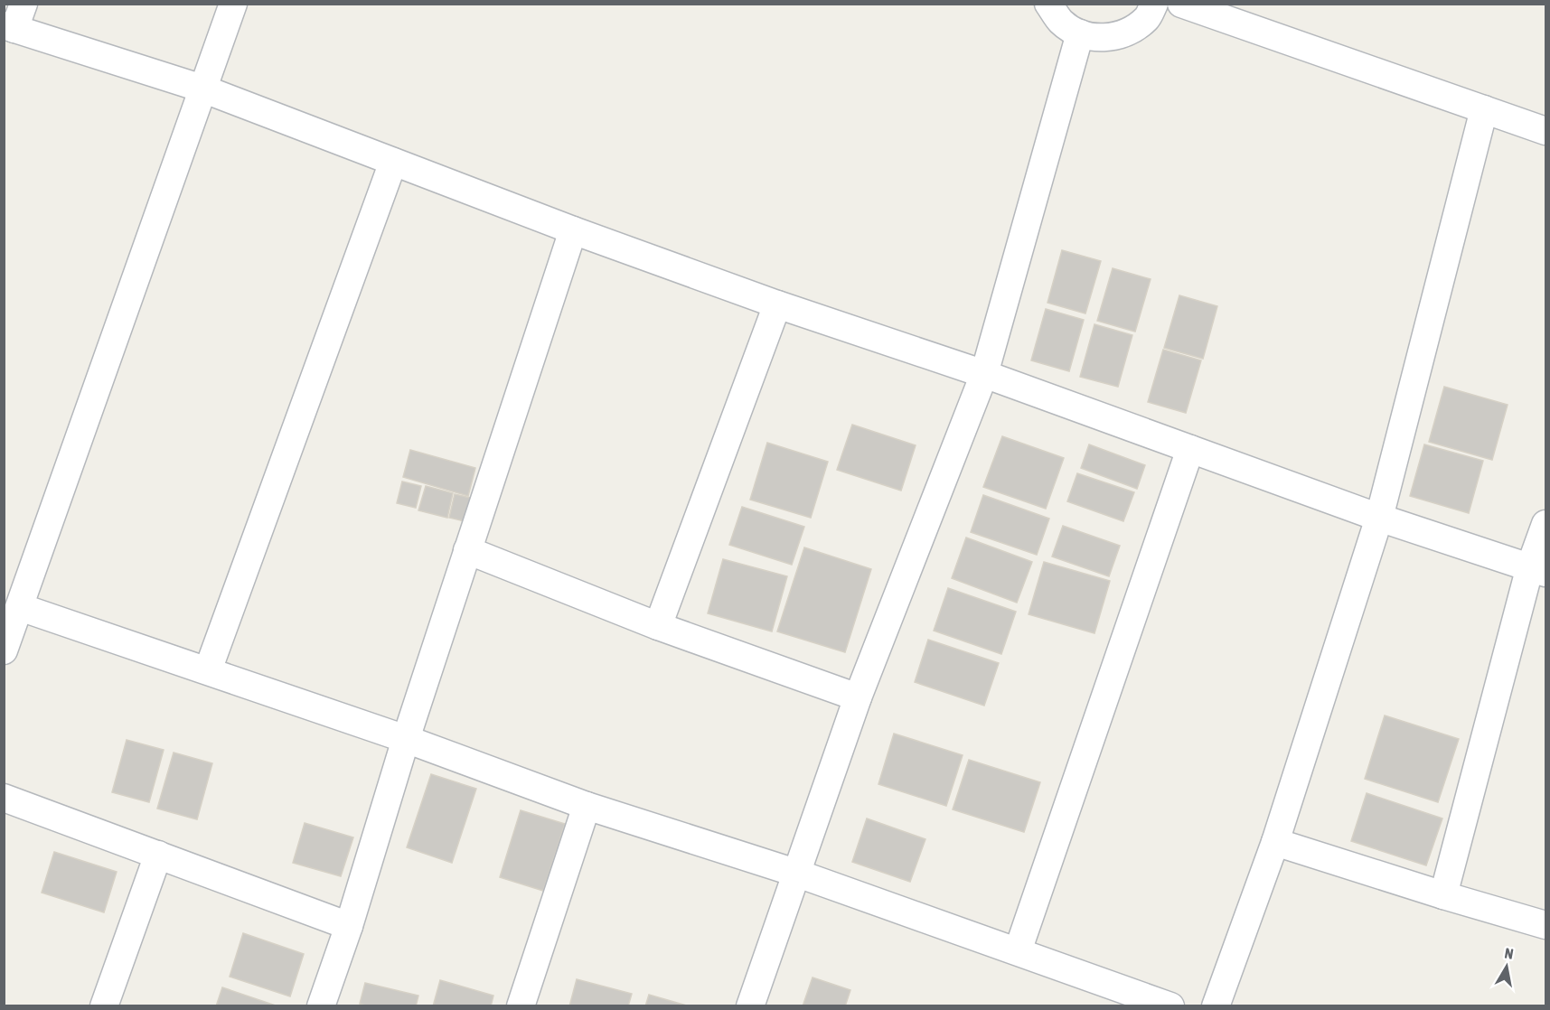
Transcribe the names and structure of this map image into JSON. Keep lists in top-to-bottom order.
{
  "north": "top"
}
